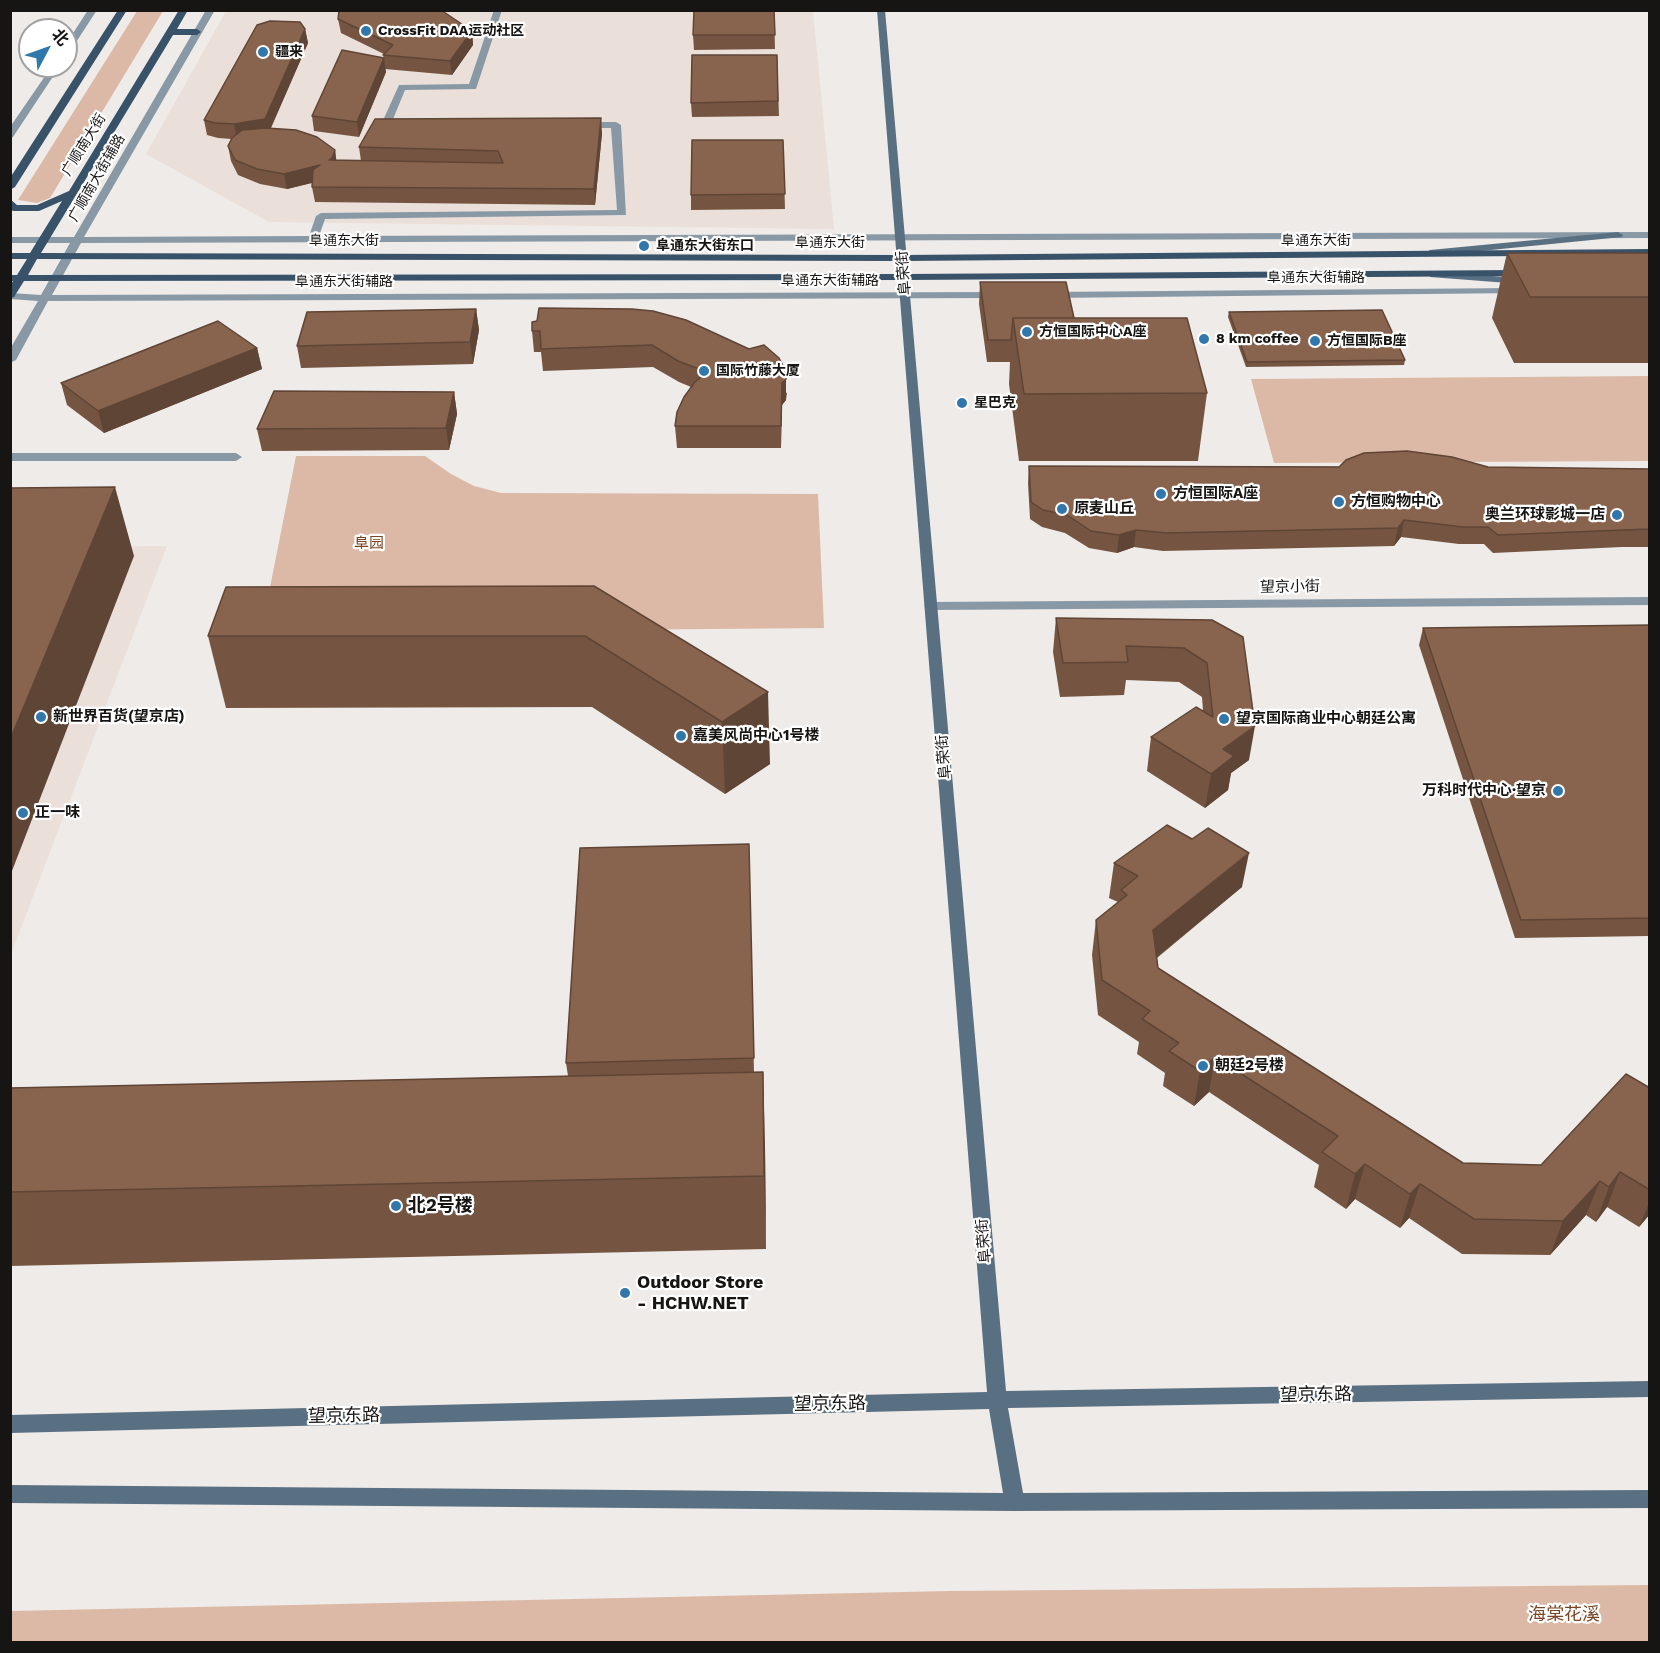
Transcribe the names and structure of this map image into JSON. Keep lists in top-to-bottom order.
{
  "streets": {
    "main road": [
      "广顺南大街",
      "阜通东大街",
      "阜荣街",
      "望京东路"
    ],
    "street": ["广顺南大街辅路", "阜通东大街辅路", "望京小街"]
  },
  "crossings": [
    ["广顺南大街", "阜通东大街"],
    ["广顺南大街", "阜通东大街辅路"],
    ["广顺南大街辅路", "阜通东大街"],
    ["广顺南大街辅路", "阜通东大街辅路"],
    ["阜通东大街", "阜荣街"],
    ["阜荣街", "阜通东大街辅路"],
    ["阜荣街", "望京小街"],
    ["阜荣街", "望京东路"]
  ],
  "parks": ["阜园", "海棠花溪"],
  "places": [
    "CrossFit DAA运动社区",
    "疆来",
    "阜通东大街东口",
    "方恒国际中心A座",
    "8 km coffee",
    "方恒国际B座",
    "国际竹藤大厦",
    "星巴克",
    "方恒国际A座",
    "方恒购物中心",
    "原麦山丘",
    "奥兰环球影城一店",
    "新世界百货(望京店)",
    "望京国际商业中心朝廷公寓",
    "嘉美风尚中心1号楼",
    "万科时代中心·望京",
    "正一味",
    "朝廷2号楼",
    "北2号楼",
    "Outdoor Store - HCHW.NET"
  ],
  "north": "top right"
}
